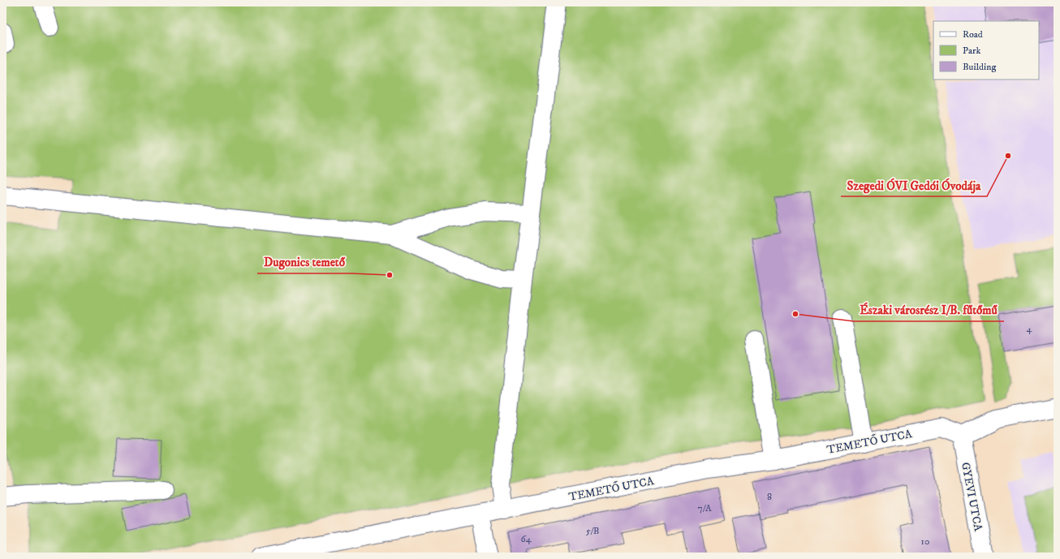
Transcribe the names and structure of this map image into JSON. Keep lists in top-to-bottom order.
{
  "streets": {
    "street": ["TEMETŐ UTCA", "GYEVI UTCA"]
  },
  "crossings": [
    ["TEMETŐ UTCA", "GYEVI UTCA"]
  ],
  "places": ["Szegedi ÓVI Gedói Óvodája", "Dugonics temető", "Északi városrész I/B. fűtőmű"],
  "house_numbers": [
    "4",
    "8",
    "7/A",
    "5/B",
    "64",
    "10"
  ],
  "legend": ["Road", "Park", "Building"]
}
